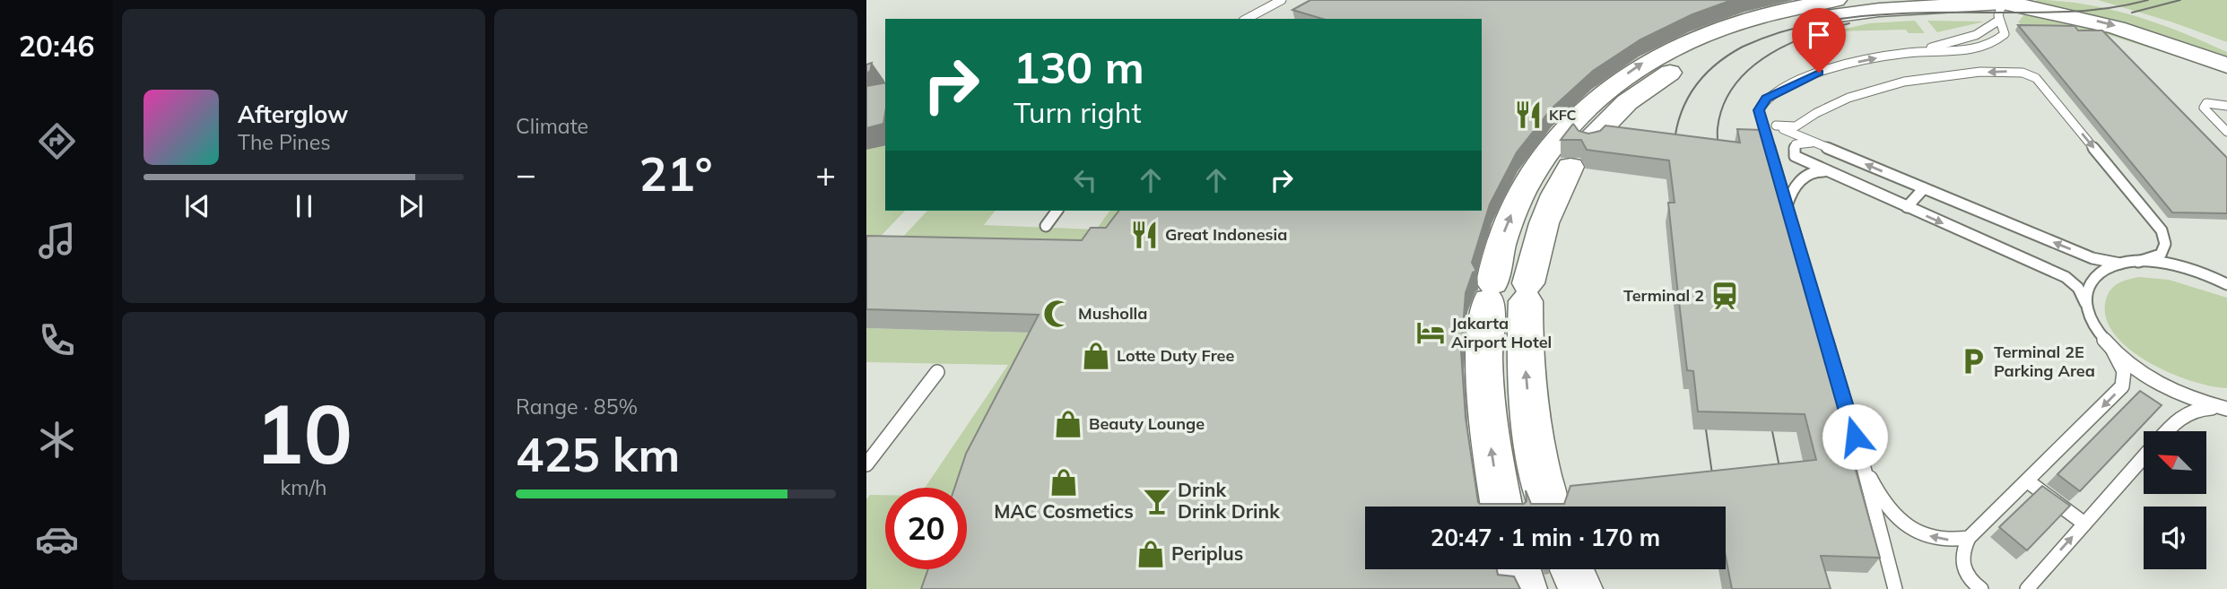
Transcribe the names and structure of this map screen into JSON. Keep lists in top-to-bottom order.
{
  "places": {
    "restaurant": ["KFC", "Great Indonesia"],
    "station": ["Terminal 2"],
    "mosque": ["Musholla"],
    "hotel": ["Jakarta Airport Hotel"],
    "shop": [
      "Lotte Duty Free",
      "Beauty Lounge",
      "MAC Cosmetics",
      "Periplus"
    ],
    "parking": ["Terminal 2E Parking Area"],
    "bar": ["Drink Drink Drink"]
  },
  "north": "top left",
  "page": {
    "tabs": "20:46",
    "tile": [
      "Climate",
      ["10", "km/h"],
      ["Range · 85%", "425 km"]
    ],
    "turn": ["130 m", "Turn right"],
    "song": ["Afterglow", "The Pines"],
    "heat": ["−", "21°", "+"],
    "limit": "20",
    "trip": "20:47 · 1 min · 170 m"
  }
}
